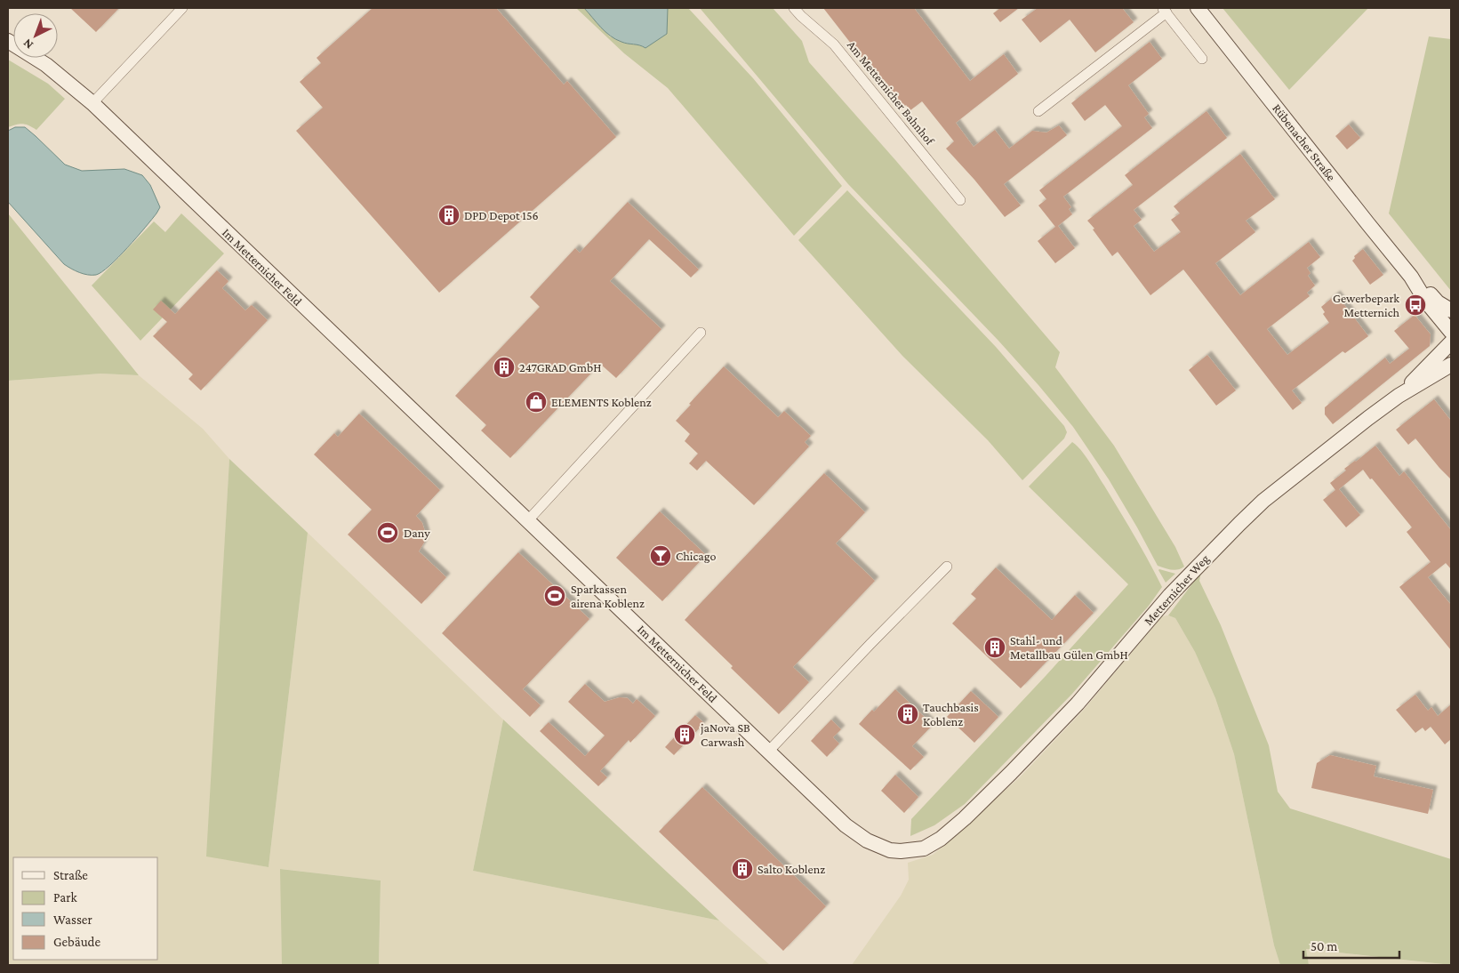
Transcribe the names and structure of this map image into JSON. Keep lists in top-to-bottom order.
{
  "streets": {
    "street": [
      "Am Metternicher Bahnhof",
      "Rübenacher Straße",
      "Im Metternicher Feld",
      "Metternicher Weg"
    ]
  },
  "crossings": [
    ["Im Metternicher Feld", "Metternicher Weg"]
  ],
  "places": {
    "building": [
      "DPD Depot 156",
      "247GRAD GmbH",
      "Stahl- und Metallbau Gülen GmbH",
      "Tauchbasis Koblenz",
      "jaNova SB Carwash",
      "Salto Koblenz"
    ],
    "bus stop": ["Gewerbepark Metternich"],
    "shop": ["ELEMENTS Koblenz"],
    "sports": ["Dany", "Sparkassen airena Koblenz"],
    "bar": ["Chicago"]
  },
  "legend": [
    "Straße",
    "Park",
    "Wasser",
    "Gebäude"
  ],
  "scale_bar": "50 m",
  "north": "bottom left"
}
